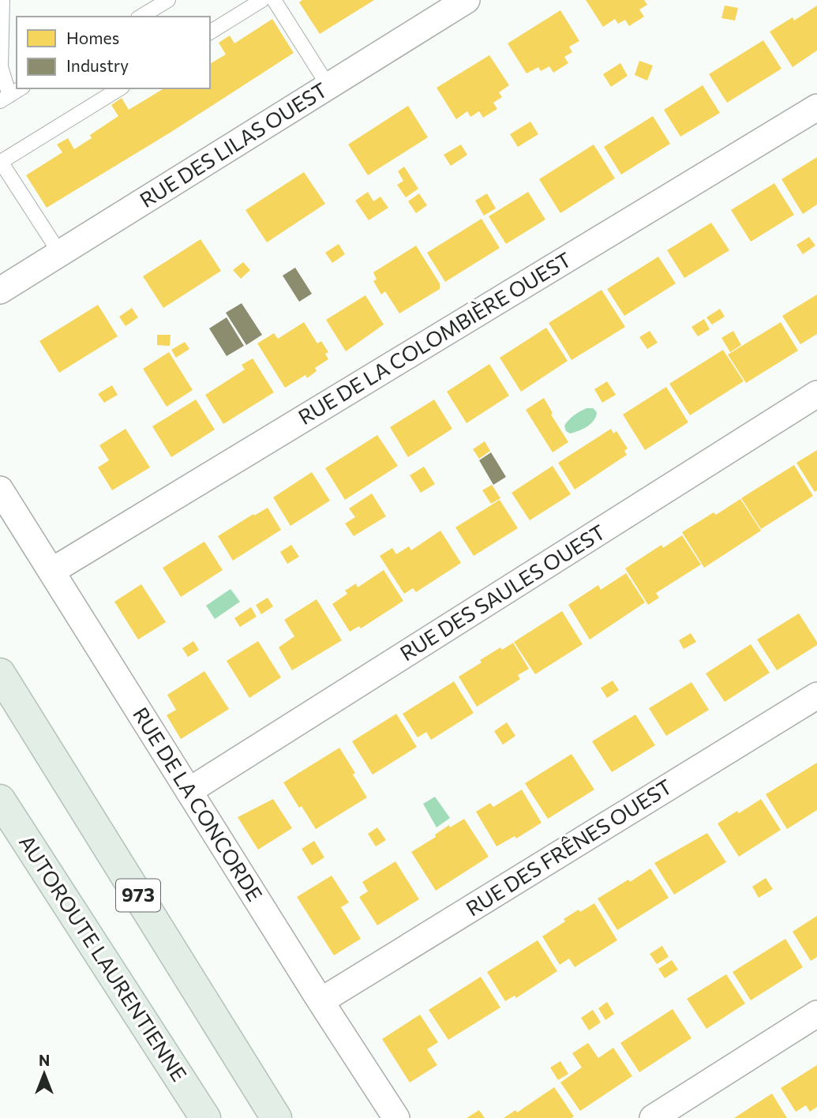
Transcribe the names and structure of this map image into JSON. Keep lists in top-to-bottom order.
{
  "streets": {
    "highway": ["973", "AUTOROUTE LAURENTIENNE"],
    "street": [
      "RUE DES LILAS OUEST",
      "RUE DE LA COLOMBIÈRE OUEST",
      "RUE DES SAULES OUEST",
      "RUE DE LA CONCORDE",
      "RUE DES FRÊNES OUEST"
    ]
  },
  "crossings": [
    ["RUE DE LA COLOMBIÈRE OUEST", "RUE DE LA CONCORDE"],
    ["RUE DES SAULES OUEST", "RUE DE LA CONCORDE"],
    ["RUE DE LA CONCORDE", "RUE DES FRÊNES OUEST"]
  ],
  "legend": ["Homes", "Industry"],
  "north": "top"
}
